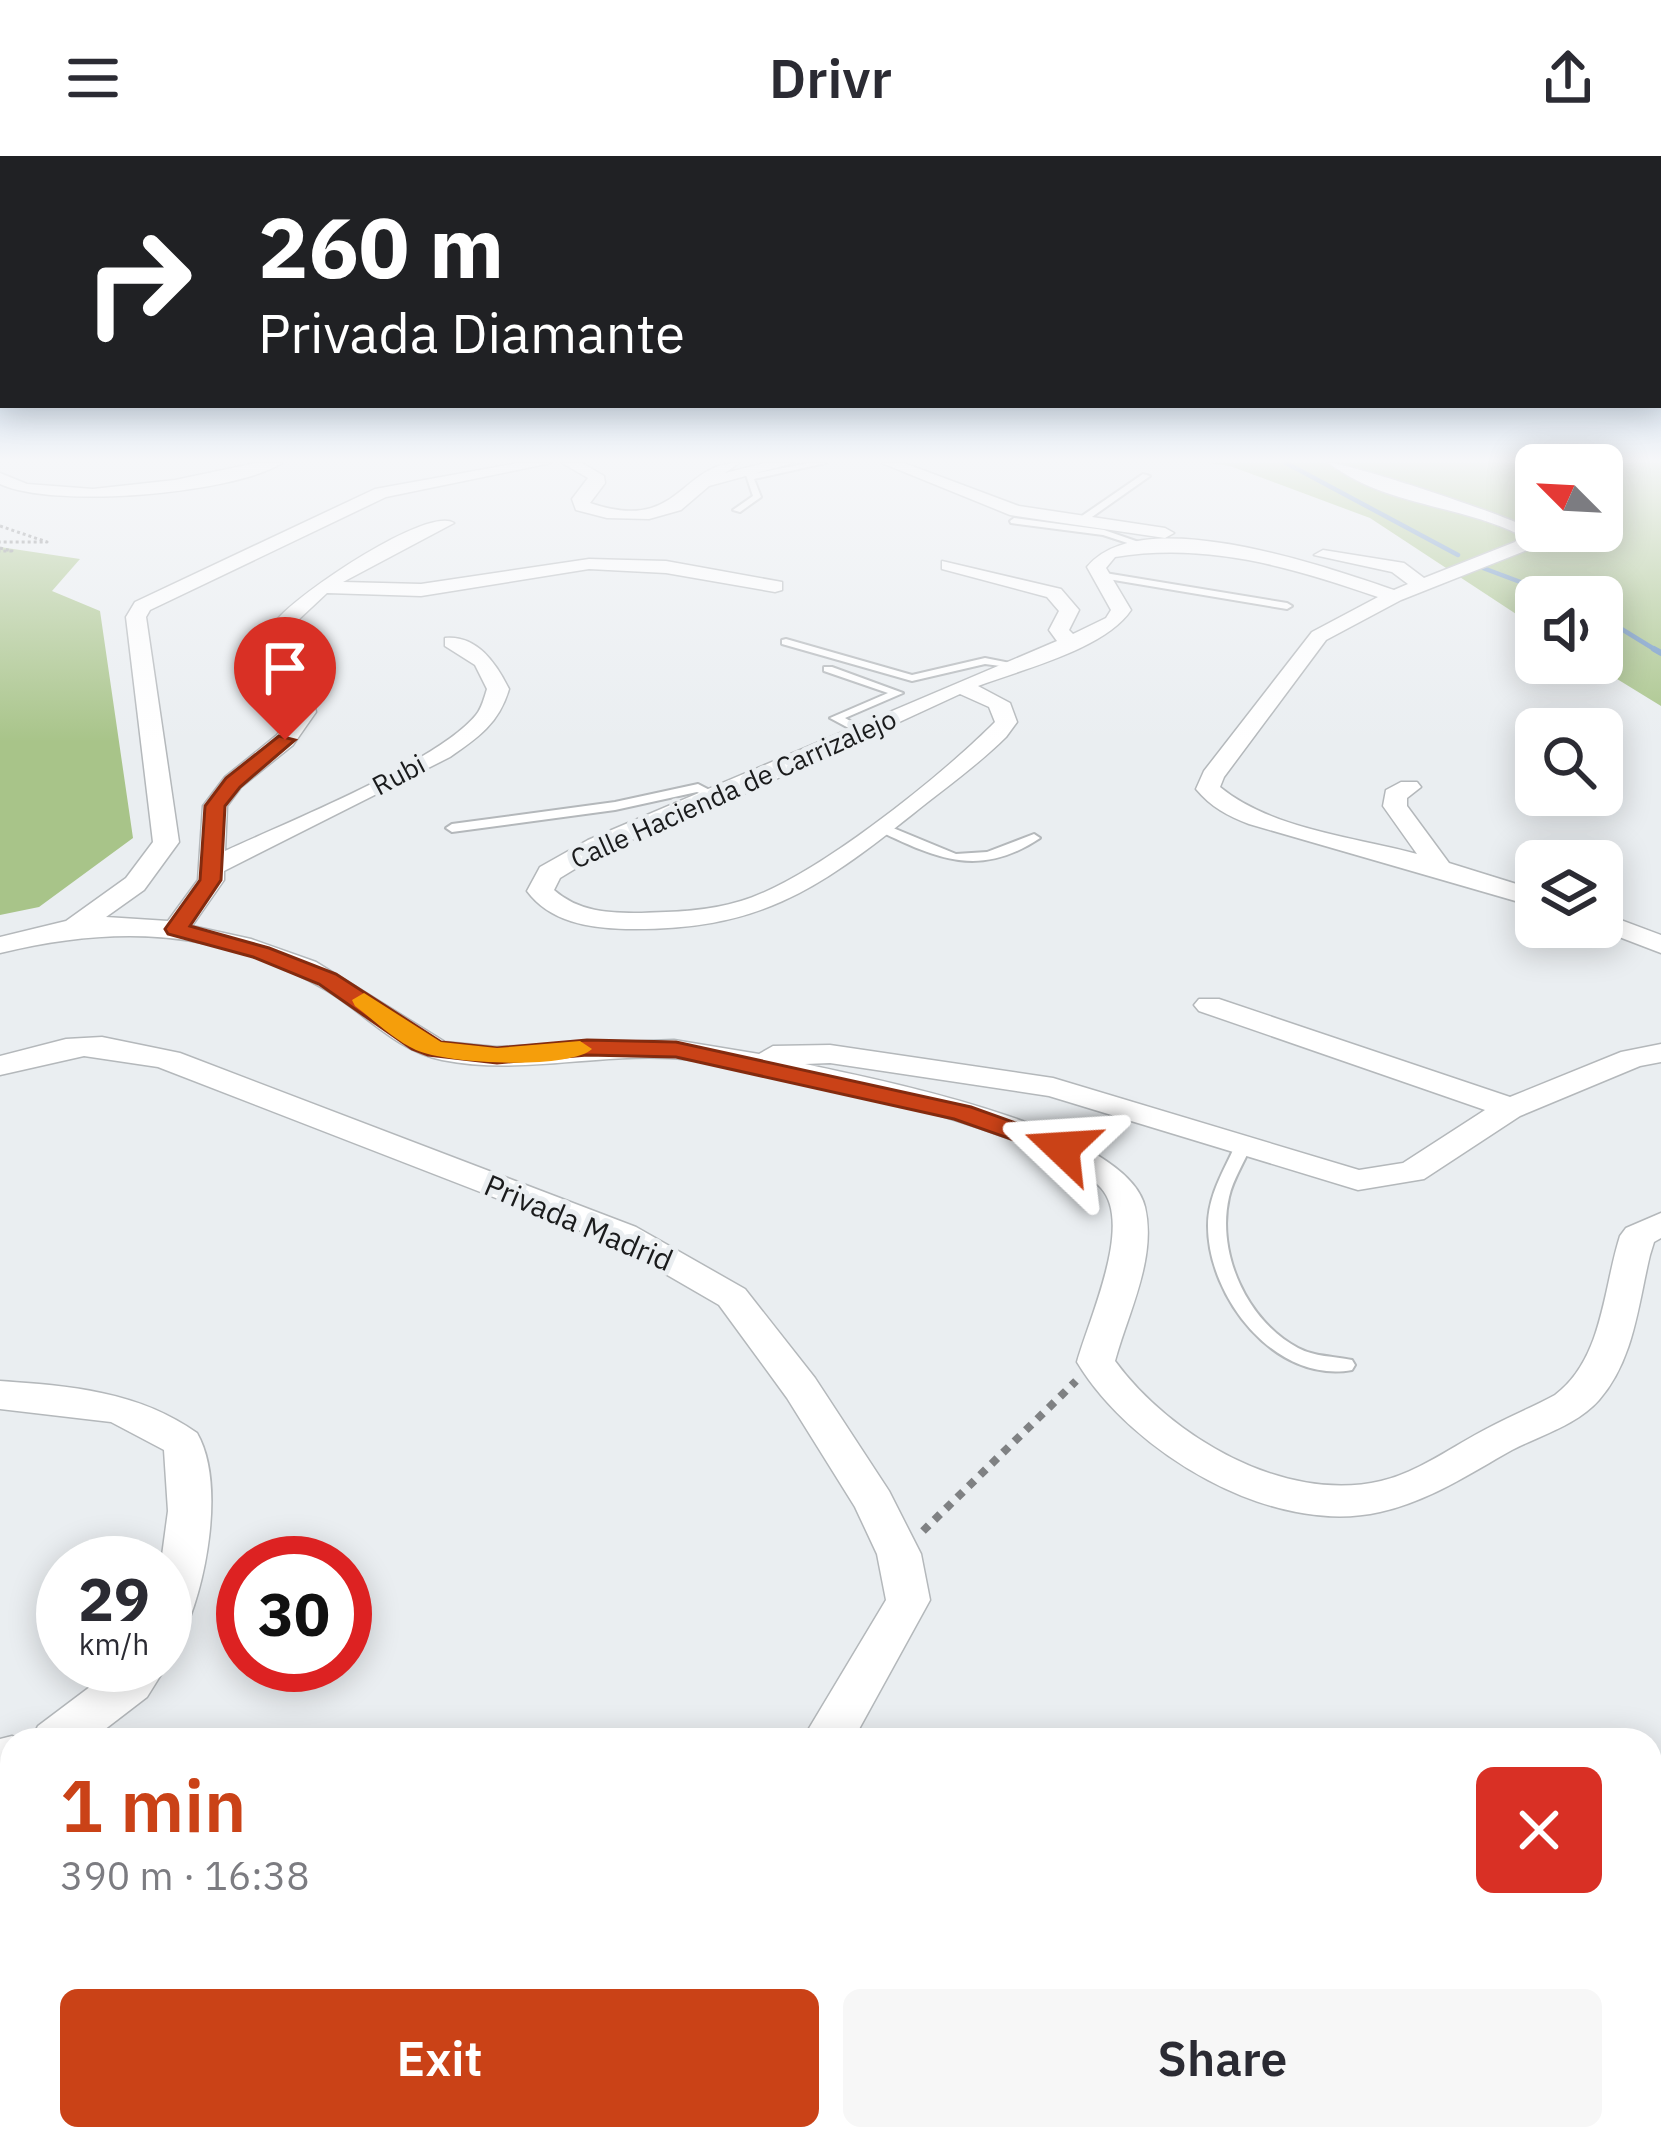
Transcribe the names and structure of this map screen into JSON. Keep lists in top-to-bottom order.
{
  "streets": {
    "street": ["Rubi", "Calle Hacienda de Carrizalejo", "Privada Madrid"]
  },
  "north": "top left",
  "page": {
    "header": "Drivr",
    "turn": ["260 m", "Privada Diamante"],
    "speed": "29 km/h",
    "limit": "30",
    "heading": ["1 min", "390 m · 16:38"],
    "buttons": ["Exit", "Share"]
  }
}
